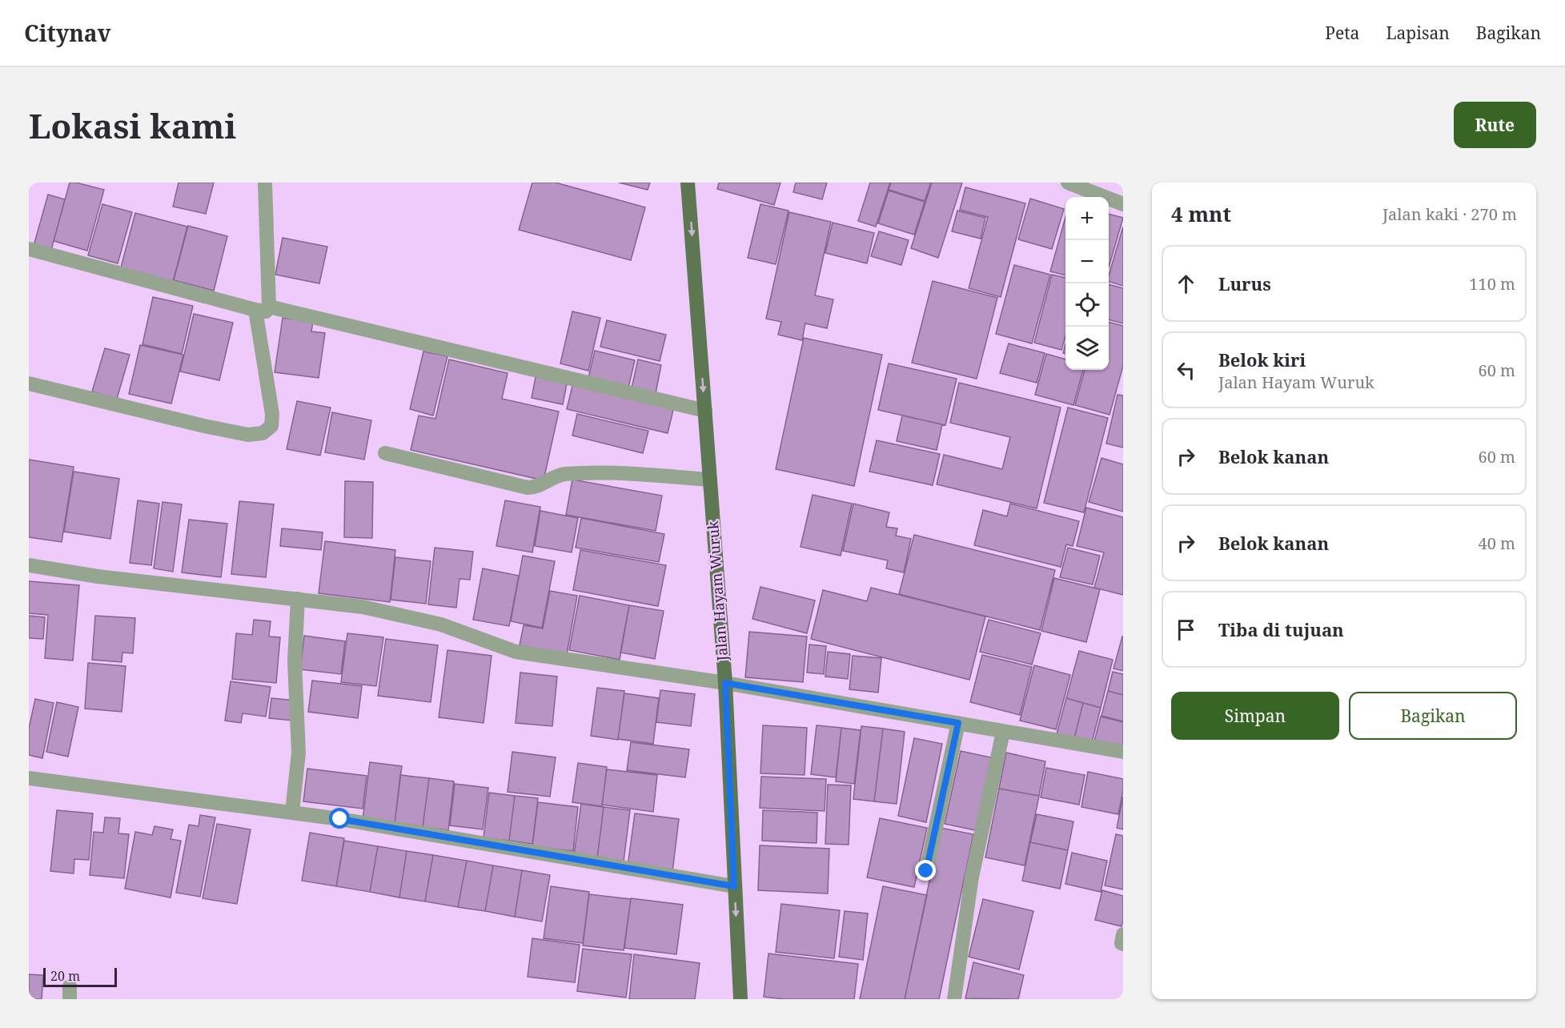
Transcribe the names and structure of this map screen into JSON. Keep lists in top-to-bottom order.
{
  "streets": {
    "main road": ["Jalan Hayam Wuruk"]
  },
  "one_way": ["Jalan Hayam Wuruk"],
  "scale_bar": "20 m",
  "page": {
    "header": "Citynav",
    "nav": ["Peta", "Lapisan", "Bagikan"],
    "buttons": [
      "Rute",
      ["Simpan", "Bagikan"]
    ],
    "title": "Lokasi kami",
    "heading": ["4 mnt", "Jalan kaki · 270 m"],
    "map_buttons": ["+", "−"],
    "list": [
      ["Lurus", "110 m"],
      ["Belok kiri", "Jalan Hayam Wuruk", "60 m"],
      ["Belok kanan", "60 m"],
      ["Belok kanan", "40 m"],
      "Tiba di tujuan"
    ],
    "scale": "20 m"
  }
}
